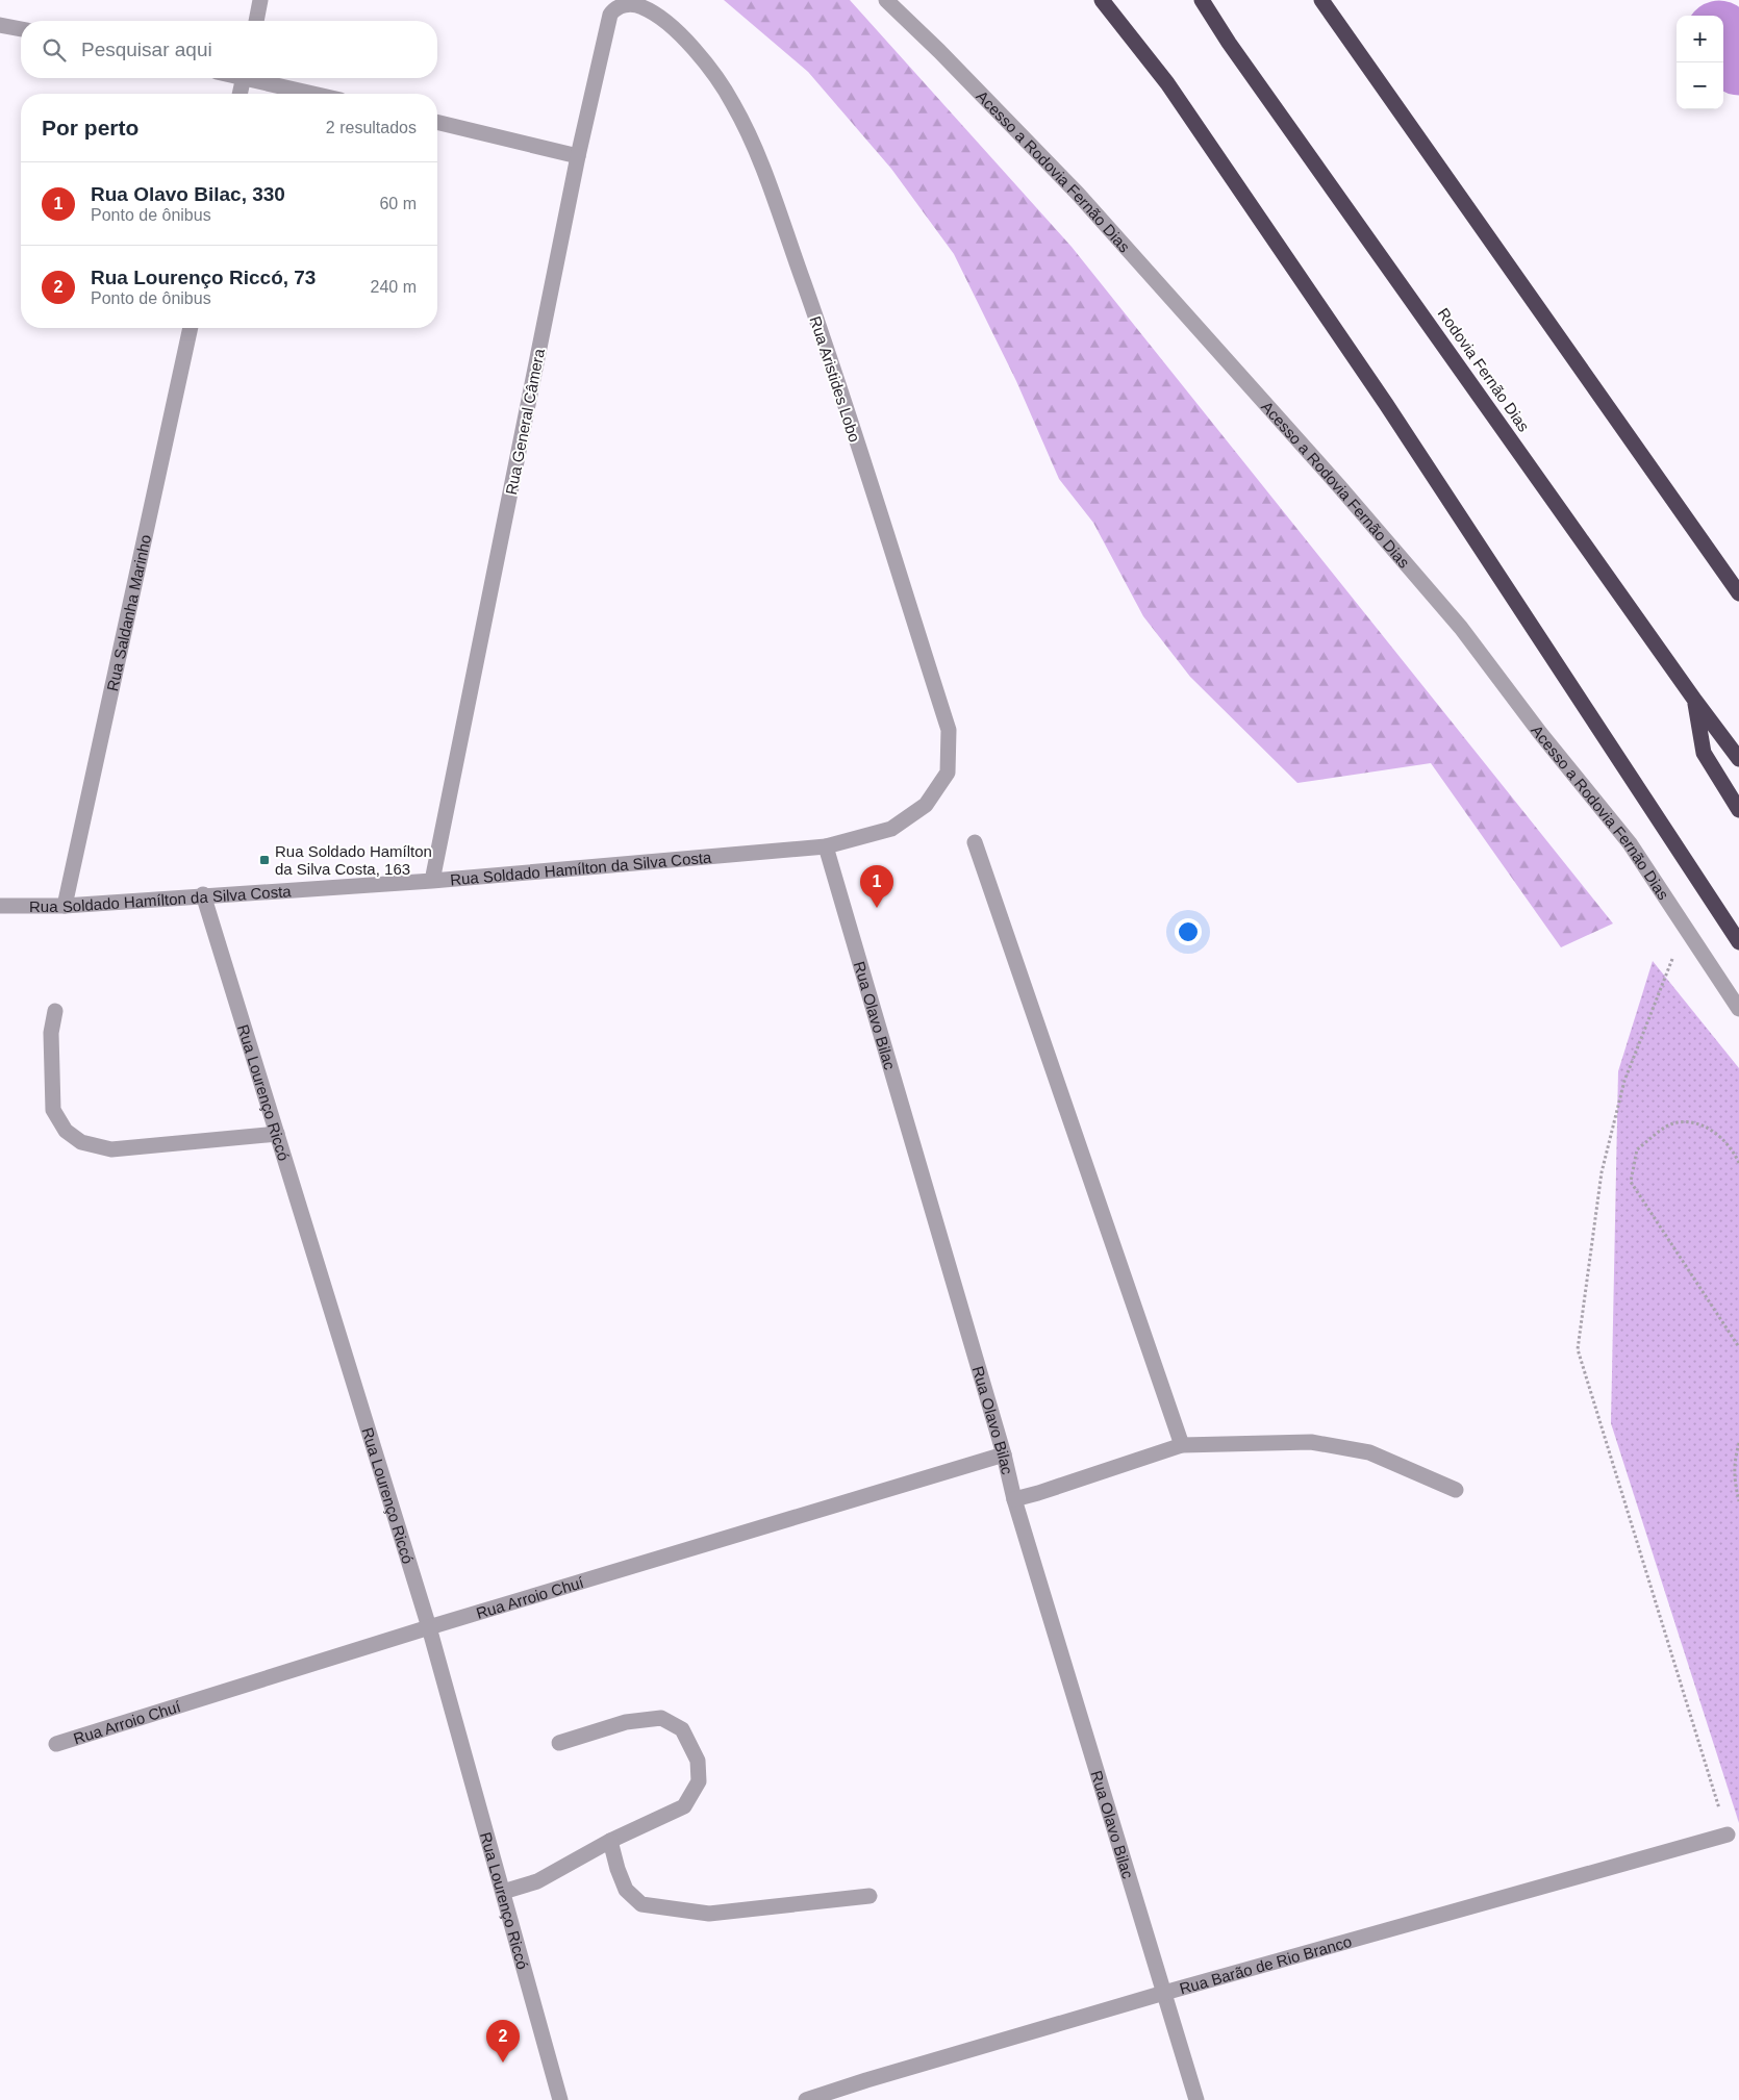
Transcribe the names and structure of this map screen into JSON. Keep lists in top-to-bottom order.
{
  "streets": {
    "highway": ["Rodovia Fernão Dias"],
    "street": [
      "Acesso a Rodovia Fernão Dias",
      "Rua Aristides Lobo",
      "Rua General Câmera",
      "Rua Saldanha Marinho",
      "Rua Soldado Hamílton da Silva Costa",
      "Rua Olavo Bilac",
      "Rua Lourenço Riccó",
      "Rua Arroio Chuí",
      "Rua Barão de Rio Branco"
    ]
  },
  "crossings": [
    ["Rua Aristides Lobo", "Rua General Câmera"],
    ["Rua Aristides Lobo", "Rua Soldado Hamílton da Silva Costa"],
    ["Rua General Câmera", "Rua Soldado Hamílton da Silva Costa"],
    ["Rua Saldanha Marinho", "Rua Soldado Hamílton da Silva Costa"],
    ["Rua Soldado Hamílton da Silva Costa", "Rua Olavo Bilac"],
    ["Rua Soldado Hamílton da Silva Costa", "Rua Lourenço Riccó"],
    ["Rua Olavo Bilac", "Rua Arroio Chuí"],
    ["Rua Olavo Bilac", "Rua Barão de Rio Branco"],
    ["Rua Lourenço Riccó", "Rua Arroio Chuí"]
  ],
  "places": {
    "transit": ["Rua Soldado Hamílton da Silva Costa, 163"]
  },
  "page": {
    "map_buttons": ["+", "−"],
    "search": "Pesquisar aqui",
    "heading": ["Por perto", "2 resultados"],
    "list": [
      {
        "mark": "1",
        "name": "Rua Olavo Bilac, 330",
        "note": "Ponto de ônibus",
        "value": "60 m"
      },
      {
        "mark": "2",
        "name": "Rua Lourenço Riccó, 73",
        "note": "Ponto de ônibus",
        "value": "240 m"
      }
    ],
    "pins": ["1", "2"]
  }
}
